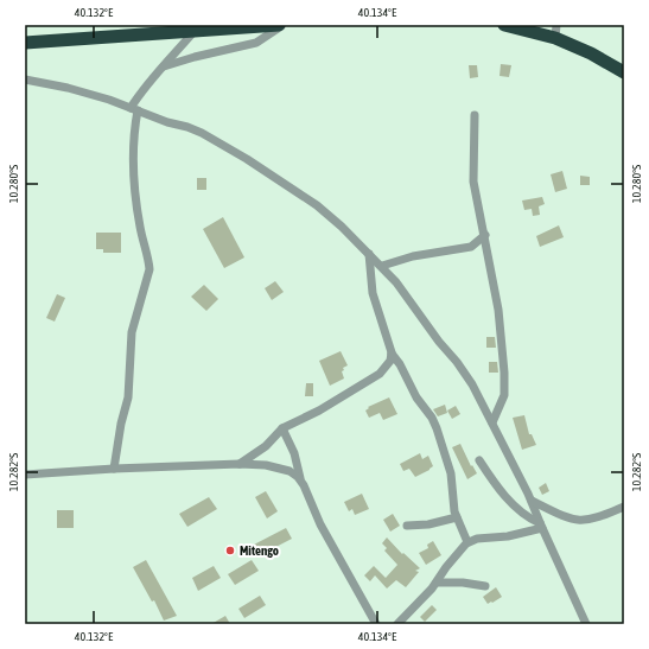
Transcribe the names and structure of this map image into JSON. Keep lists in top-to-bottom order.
{
  "places": ["Mitengo"],
  "coordinates": [
    "40.132°E",
    "40.134°E",
    "10.280°S",
    "10.282°S"
  ]
}
